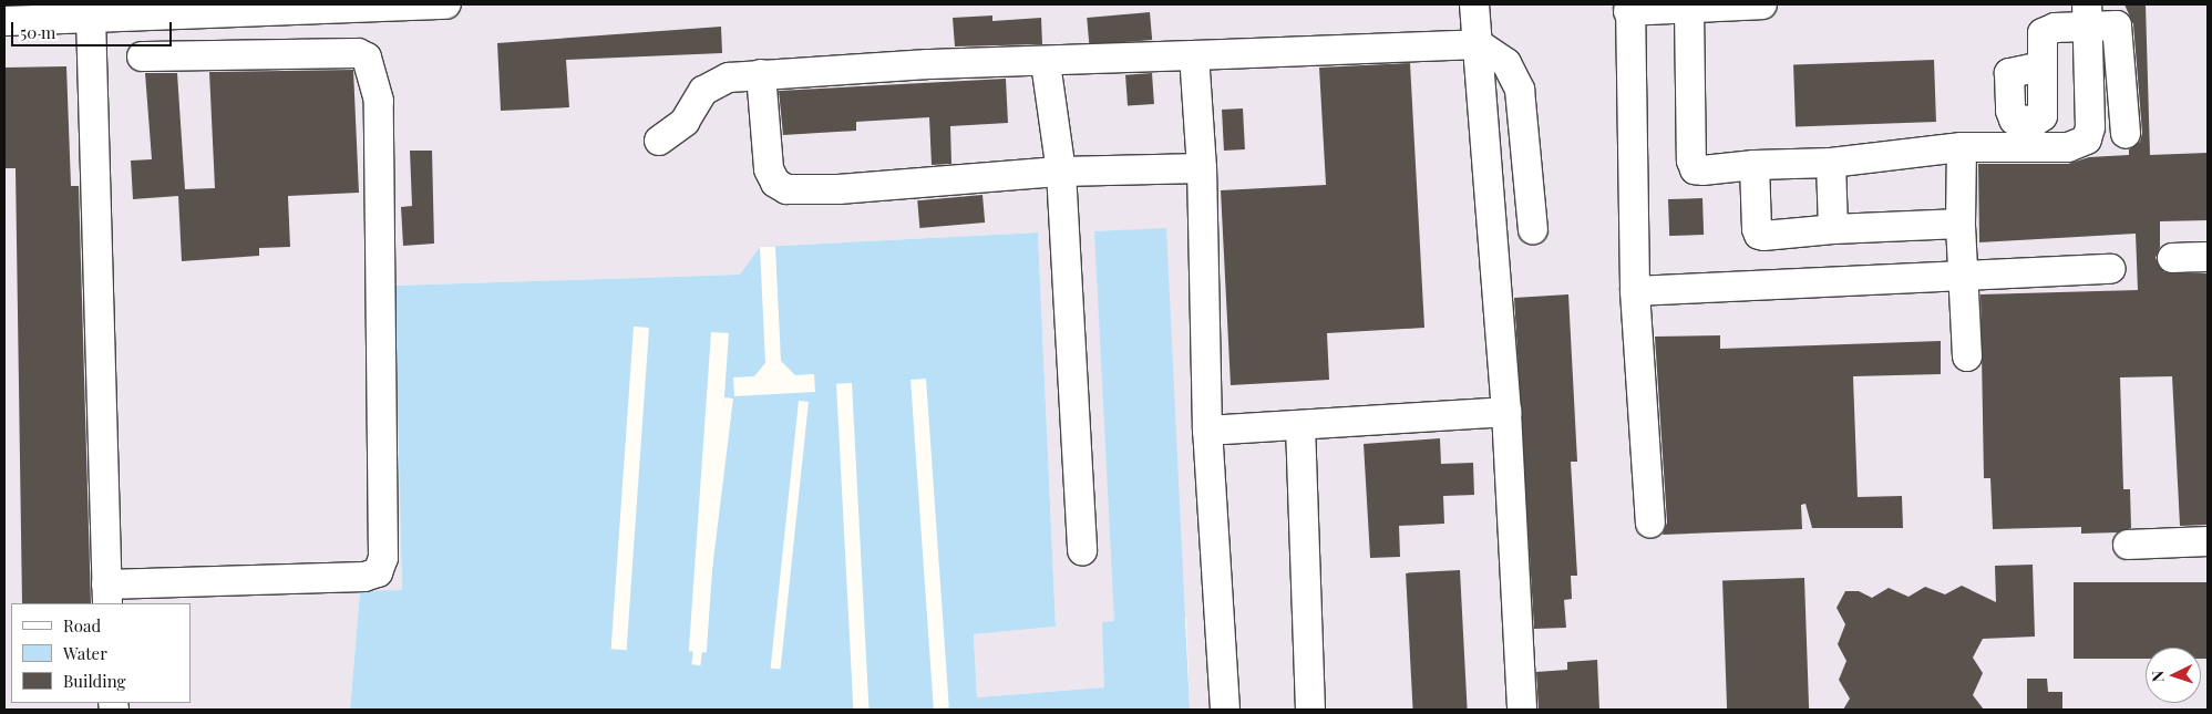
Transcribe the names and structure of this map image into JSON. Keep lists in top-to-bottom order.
{
  "legend": ["Road", "Water", "Building"],
  "scale_bar": "50 m",
  "north": "left"
}
